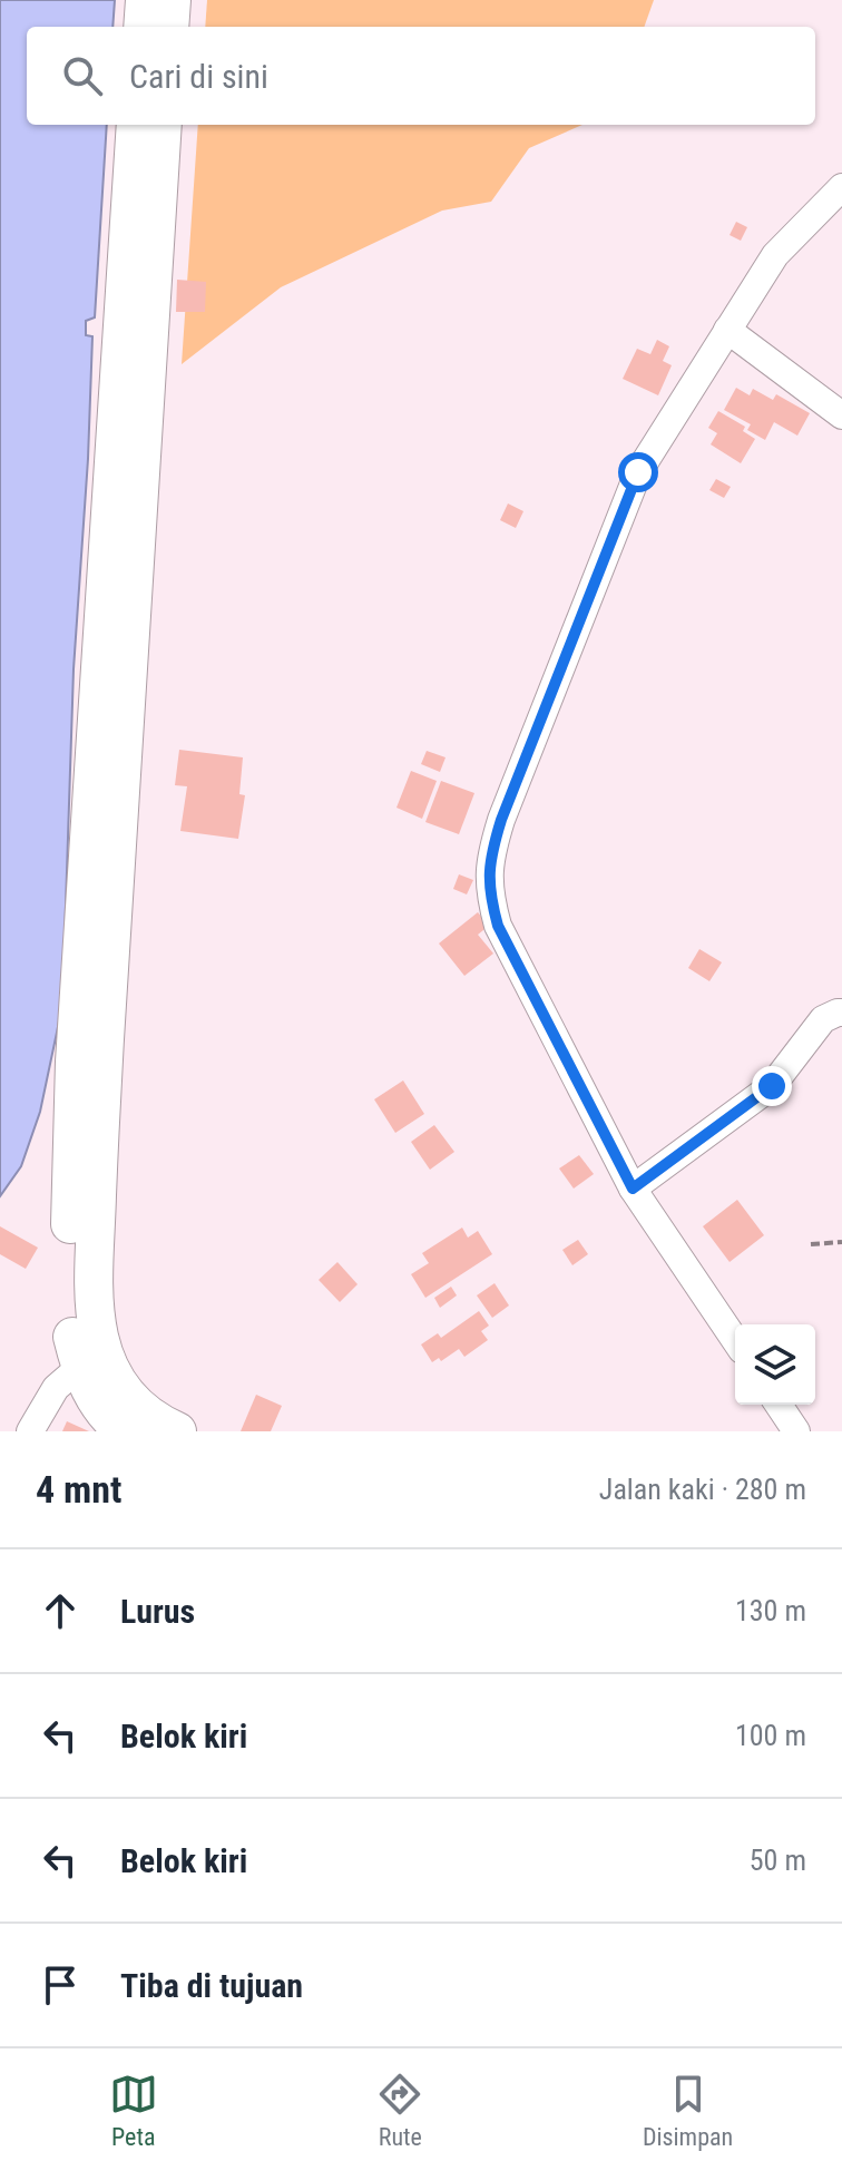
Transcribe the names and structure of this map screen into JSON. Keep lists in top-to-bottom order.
{
  "page": {
    "search": "Cari di sini",
    "heading": ["4 mnt", "Jalan kaki · 280 m"],
    "list": [
      ["Lurus", "130 m"],
      ["Belok kiri", "100 m"],
      ["Belok kiri", "50 m"],
      "Tiba di tujuan"
    ],
    "nav": ["Peta", "Rute", "Disimpan"]
  }
}
